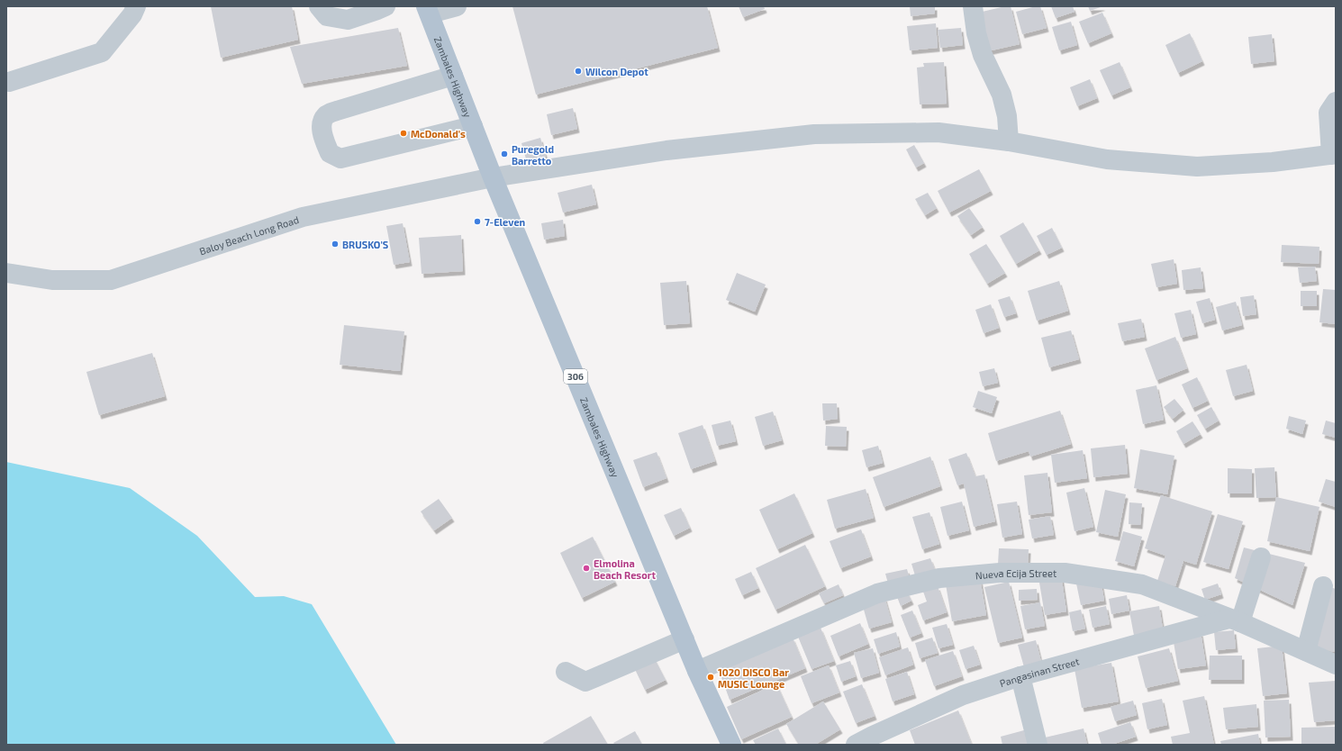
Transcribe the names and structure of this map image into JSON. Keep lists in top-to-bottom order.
{
  "streets": {
    "main road": ["Zambales Highway", "306"],
    "street": ["Baloy Beach Long Road", "Nueva Ecija Street", "Pangasinan Street"]
  },
  "crossings": [
    ["Zambales Highway", "Baloy Beach Long Road"],
    ["Zambales Highway", "Nueva Ecija Street"],
    ["Nueva Ecija Street", "Pangasinan Street"]
  ],
  "places": [
    "Wilcon Depot",
    "McDonald's",
    "Puregold Barretto",
    "7-Eleven",
    "BRUSKO'S",
    "Elmolina Beach Resort",
    "1020 DISCO Bar MUSIC Lounge"
  ]
}
